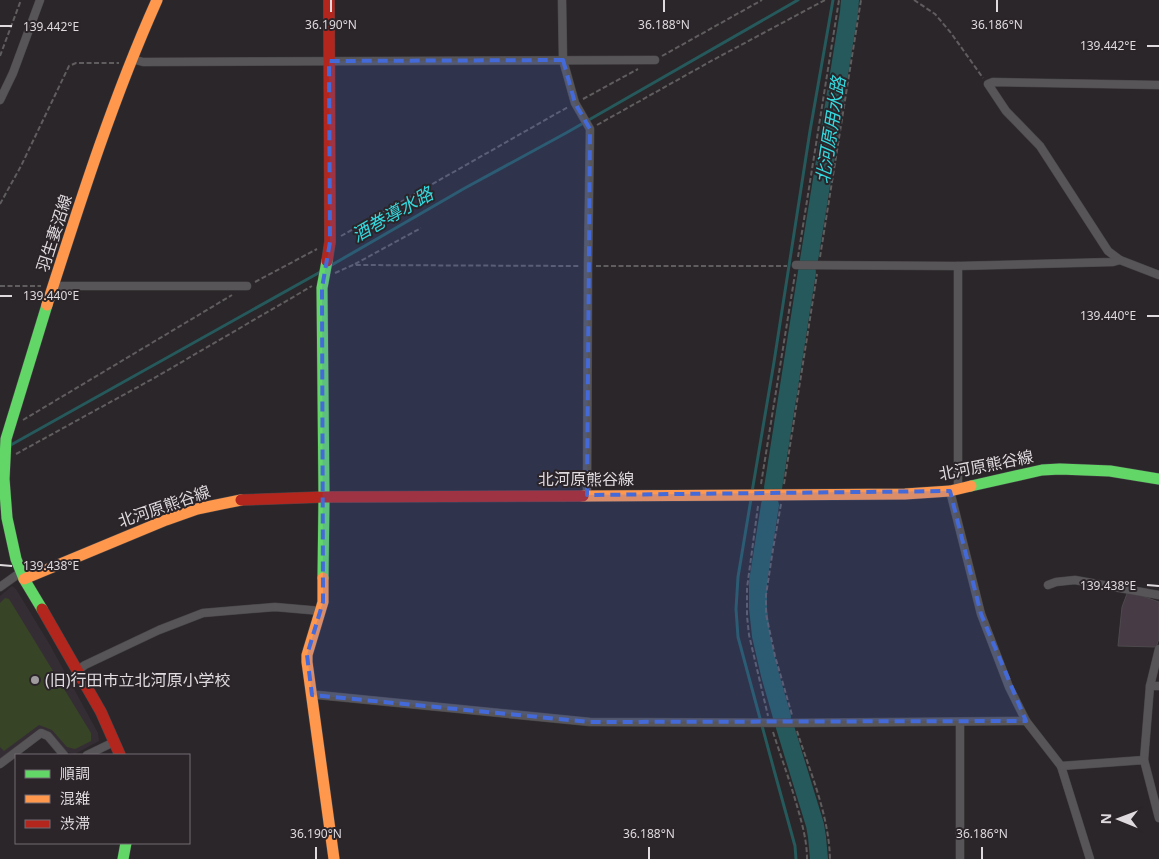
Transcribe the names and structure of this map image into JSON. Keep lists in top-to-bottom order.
{
  "streets": {
    "main road": ["羽生妻沼線", "北河原熊谷線"]
  },
  "crossings": [
    ["羽生妻沼線", "北河原熊谷線"]
  ],
  "water": ["北河原用水路", "酒巻導水路"],
  "places": ["(旧)行田市立北河原小学校"],
  "legend": ["順調", "混雑", "渋滞"],
  "north": "left",
  "coordinates": [
    "36.190°N",
    "36.188°N",
    "36.186°N",
    "139.442°E",
    "139.440°E",
    "139.438°E"
  ]
}
